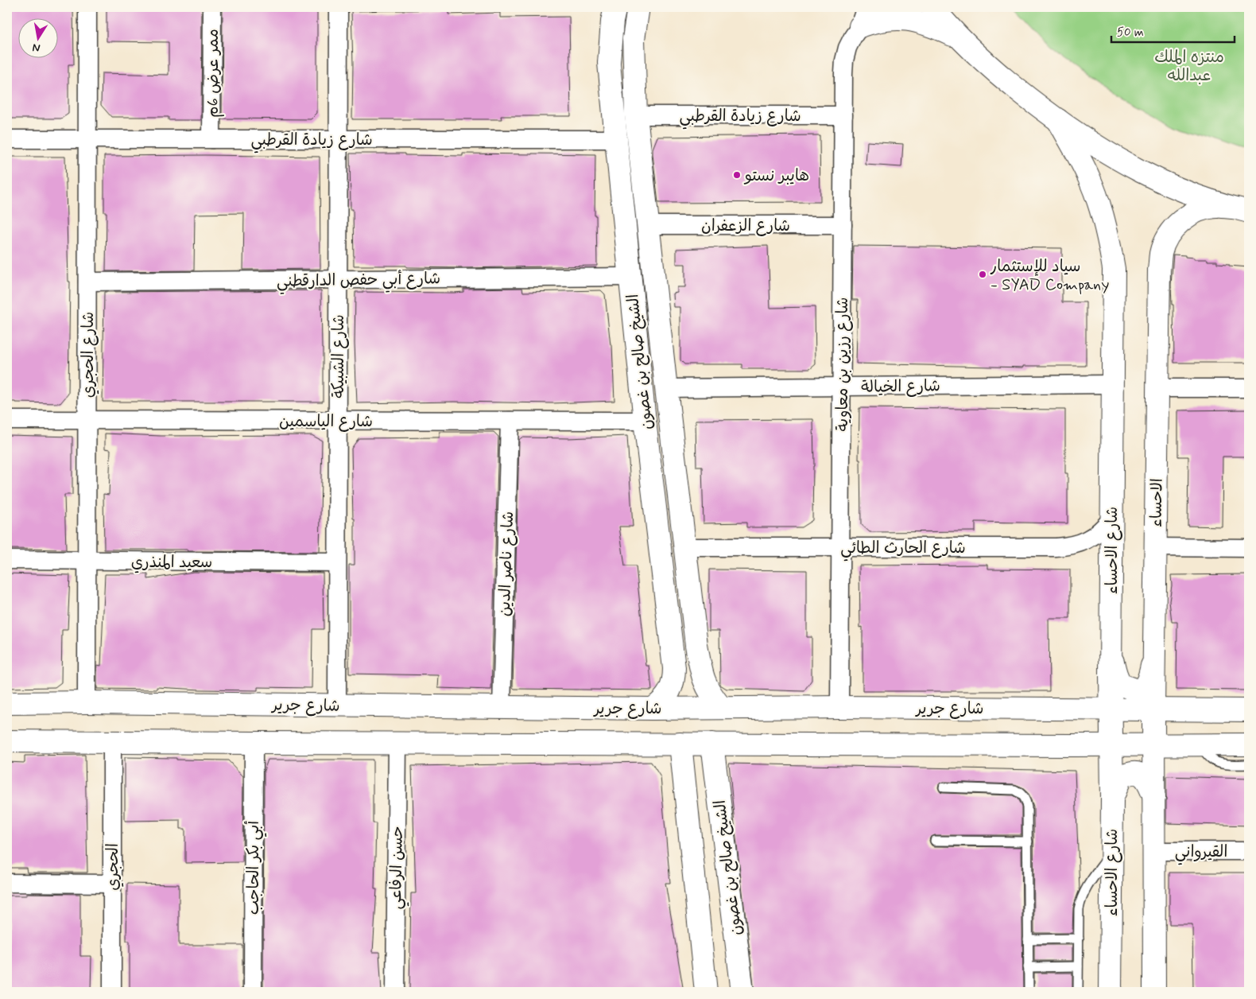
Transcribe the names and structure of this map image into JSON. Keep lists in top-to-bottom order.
{
  "streets": {
    "main road": [
      "الشيخ صالح بن غصون",
      "الاحساء",
      "شارع الاحساء",
      "شارع جرير"
    ],
    "street": [
      "ممر عرض 6م",
      "شارع زيادة القرطبي",
      "شارع الزعفران",
      "شارع أبي حفص الدارقطني",
      "شارع الحجري",
      "شارع الشبيكة",
      "شارع رزين بن معاوية",
      "شارع الخيالة",
      "شارع الياسمين",
      "شارع الحارث الطائي",
      "سعيد المنذري",
      "شارع ناصر الدين",
      "القيرواني",
      "الحجري",
      "أبي بكر الحاجب",
      "حسن الرفاعي"
    ]
  },
  "crossings": [
    ["ممر عرض 6م", "شارع زيادة القرطبي"],
    ["شارع زيادة القرطبي", "شارع الحجري"],
    ["شارع زيادة القرطبي", "شارع الشبيكة"],
    ["شارع زيادة القرطبي", "الشيخ صالح بن غصون"],
    ["شارع زيادة القرطبي", "شارع رزين بن معاوية"],
    ["شارع الزعفران", "الشيخ صالح بن غصون"],
    ["شارع الزعفران", "شارع رزين بن معاوية"],
    ["شارع أبي حفص الدارقطني", "شارع الحجري"],
    ["شارع أبي حفص الدارقطني", "شارع الشبيكة"],
    ["شارع أبي حفص الدارقطني", "الشيخ صالح بن غصون"],
    ["شارع الحجري", "شارع الياسمين"],
    ["شارع الحجري", "سعيد المنذري"],
    ["شارع الحجري", "شارع جرير"],
    ["شارع الشبيكة", "شارع الياسمين"],
    ["شارع الشبيكة", "سعيد المنذري"],
    ["شارع الشبيكة", "شارع جرير"],
    ["الشيخ صالح بن غصون", "شارع الخيالة"],
    ["الشيخ صالح بن غصون", "شارع الياسمين"],
    ["الشيخ صالح بن غصون", "شارع الحارث الطائي"],
    ["الشيخ صالح بن غصون", "شارع جرير"],
    ["شارع رزين بن معاوية", "شارع الخيالة"],
    ["شارع رزين بن معاوية", "شارع الحارث الطائي"],
    ["شارع رزين بن معاوية", "شارع جرير"],
    ["شارع الخيالة", "شارع الاحساء"],
    ["شارع الياسمين", "شارع ناصر الدين"],
    ["الاحساء", "شارع جرير"],
    ["شارع الحارث الطائي", "شارع الاحساء"],
    ["شارع الاحساء", "شارع جرير"],
    ["شارع ناصر الدين", "شارع جرير"]
  ],
  "parks": ["منتزه الملك عبدالله"],
  "places": ["هايبر نستو", "سياد للإستثمار - SYAD Company"],
  "scale_bar": "50 m",
  "north": "bottom"
}
